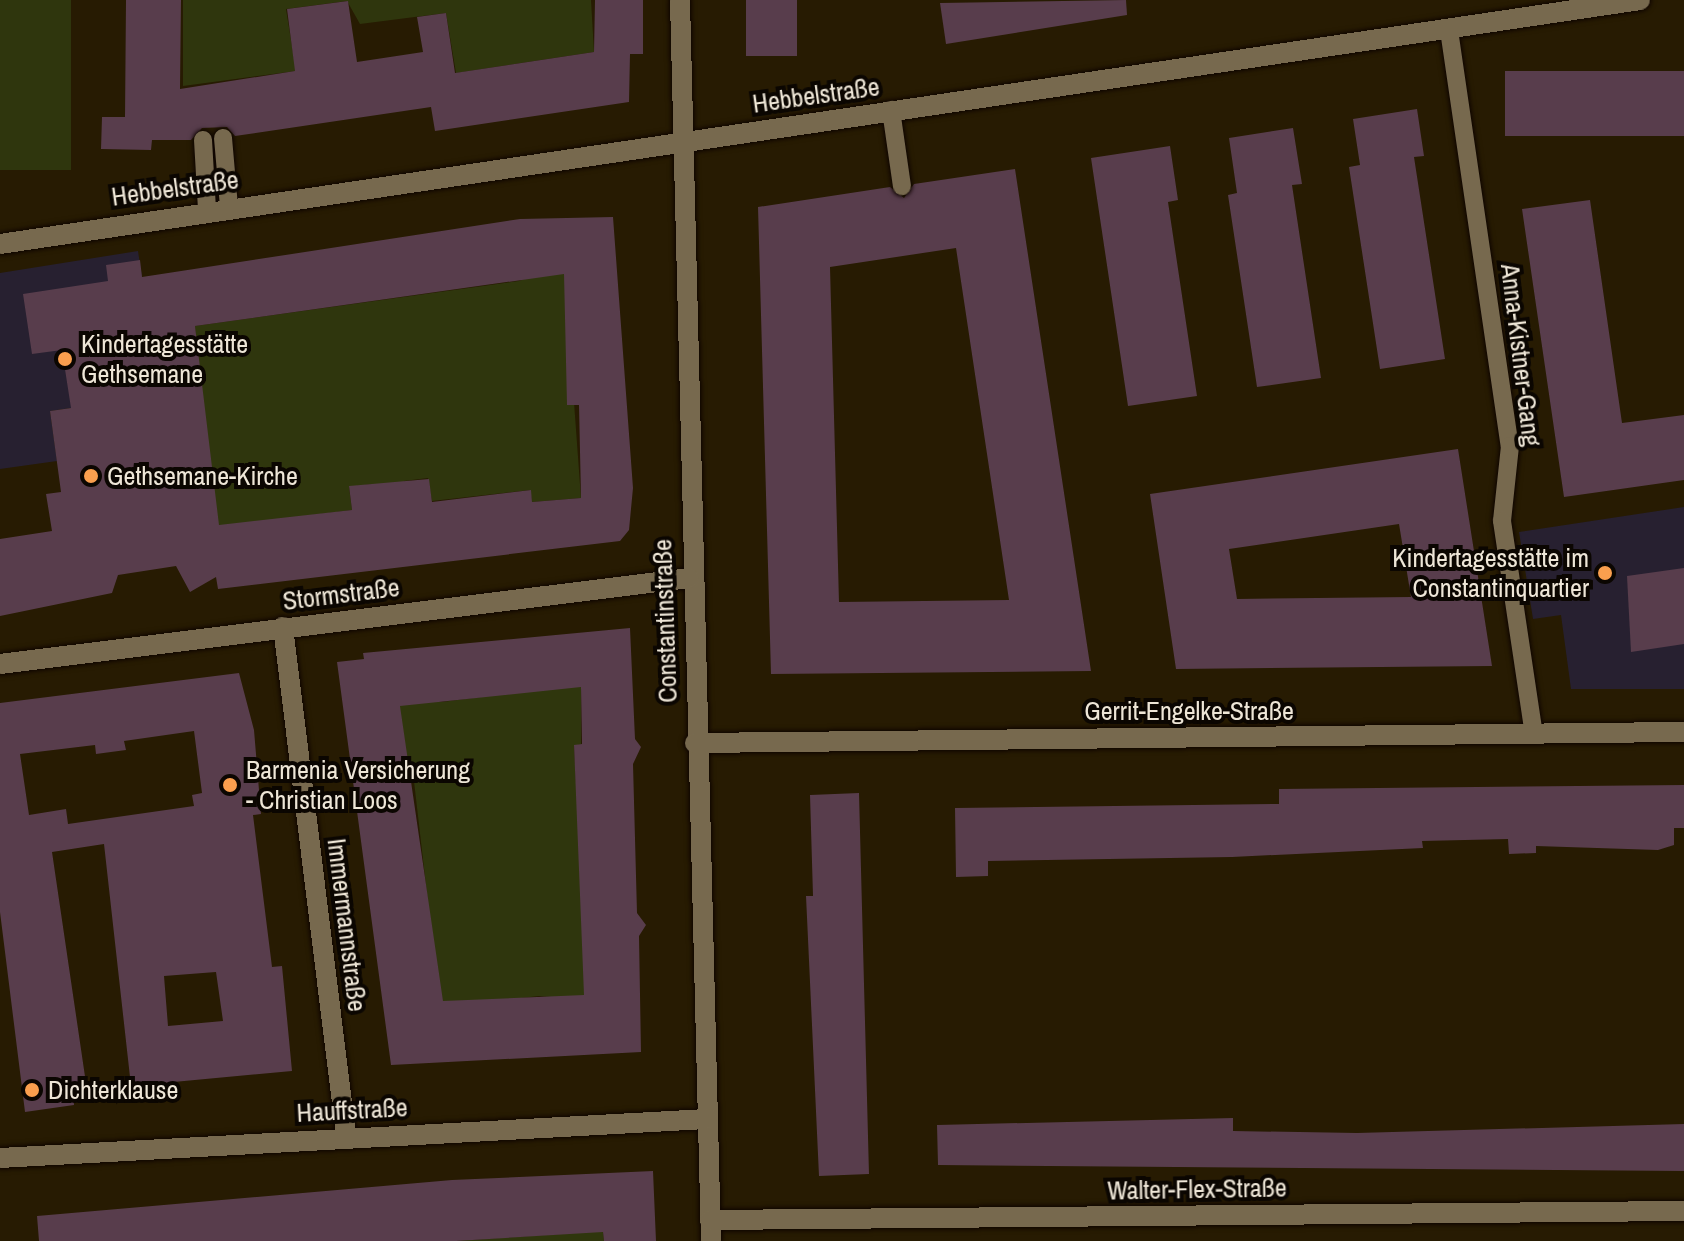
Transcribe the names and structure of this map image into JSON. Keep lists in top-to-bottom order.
{
  "streets": {
    "street": [
      "Hebbelstraße",
      "Stormstraße",
      "Constantinstraße",
      "Gerrit-Engelke-Straße",
      "Immermannstraße",
      "Hauffstraße",
      "Walter-Flex-Straße"
    ],
    "lane": ["Anna-Kistner-Gang"]
  },
  "crossings": [
    ["Hebbelstraße", "Anna-Kistner-Gang"],
    ["Hebbelstraße", "Constantinstraße"],
    ["Anna-Kistner-Gang", "Gerrit-Engelke-Straße"],
    ["Stormstraße", "Constantinstraße"],
    ["Stormstraße", "Immermannstraße"],
    ["Constantinstraße", "Gerrit-Engelke-Straße"],
    ["Constantinstraße", "Hauffstraße"],
    ["Constantinstraße", "Walter-Flex-Straße"],
    ["Immermannstraße", "Hauffstraße"]
  ],
  "places": [
    "Kindertagesstätte Gethsemane",
    "Gethsemane-Kirche",
    "Kindertagesstätte im Constantinquartier",
    "Barmenia Versicherung - Christian Loos",
    "Dichterklause"
  ]
}
